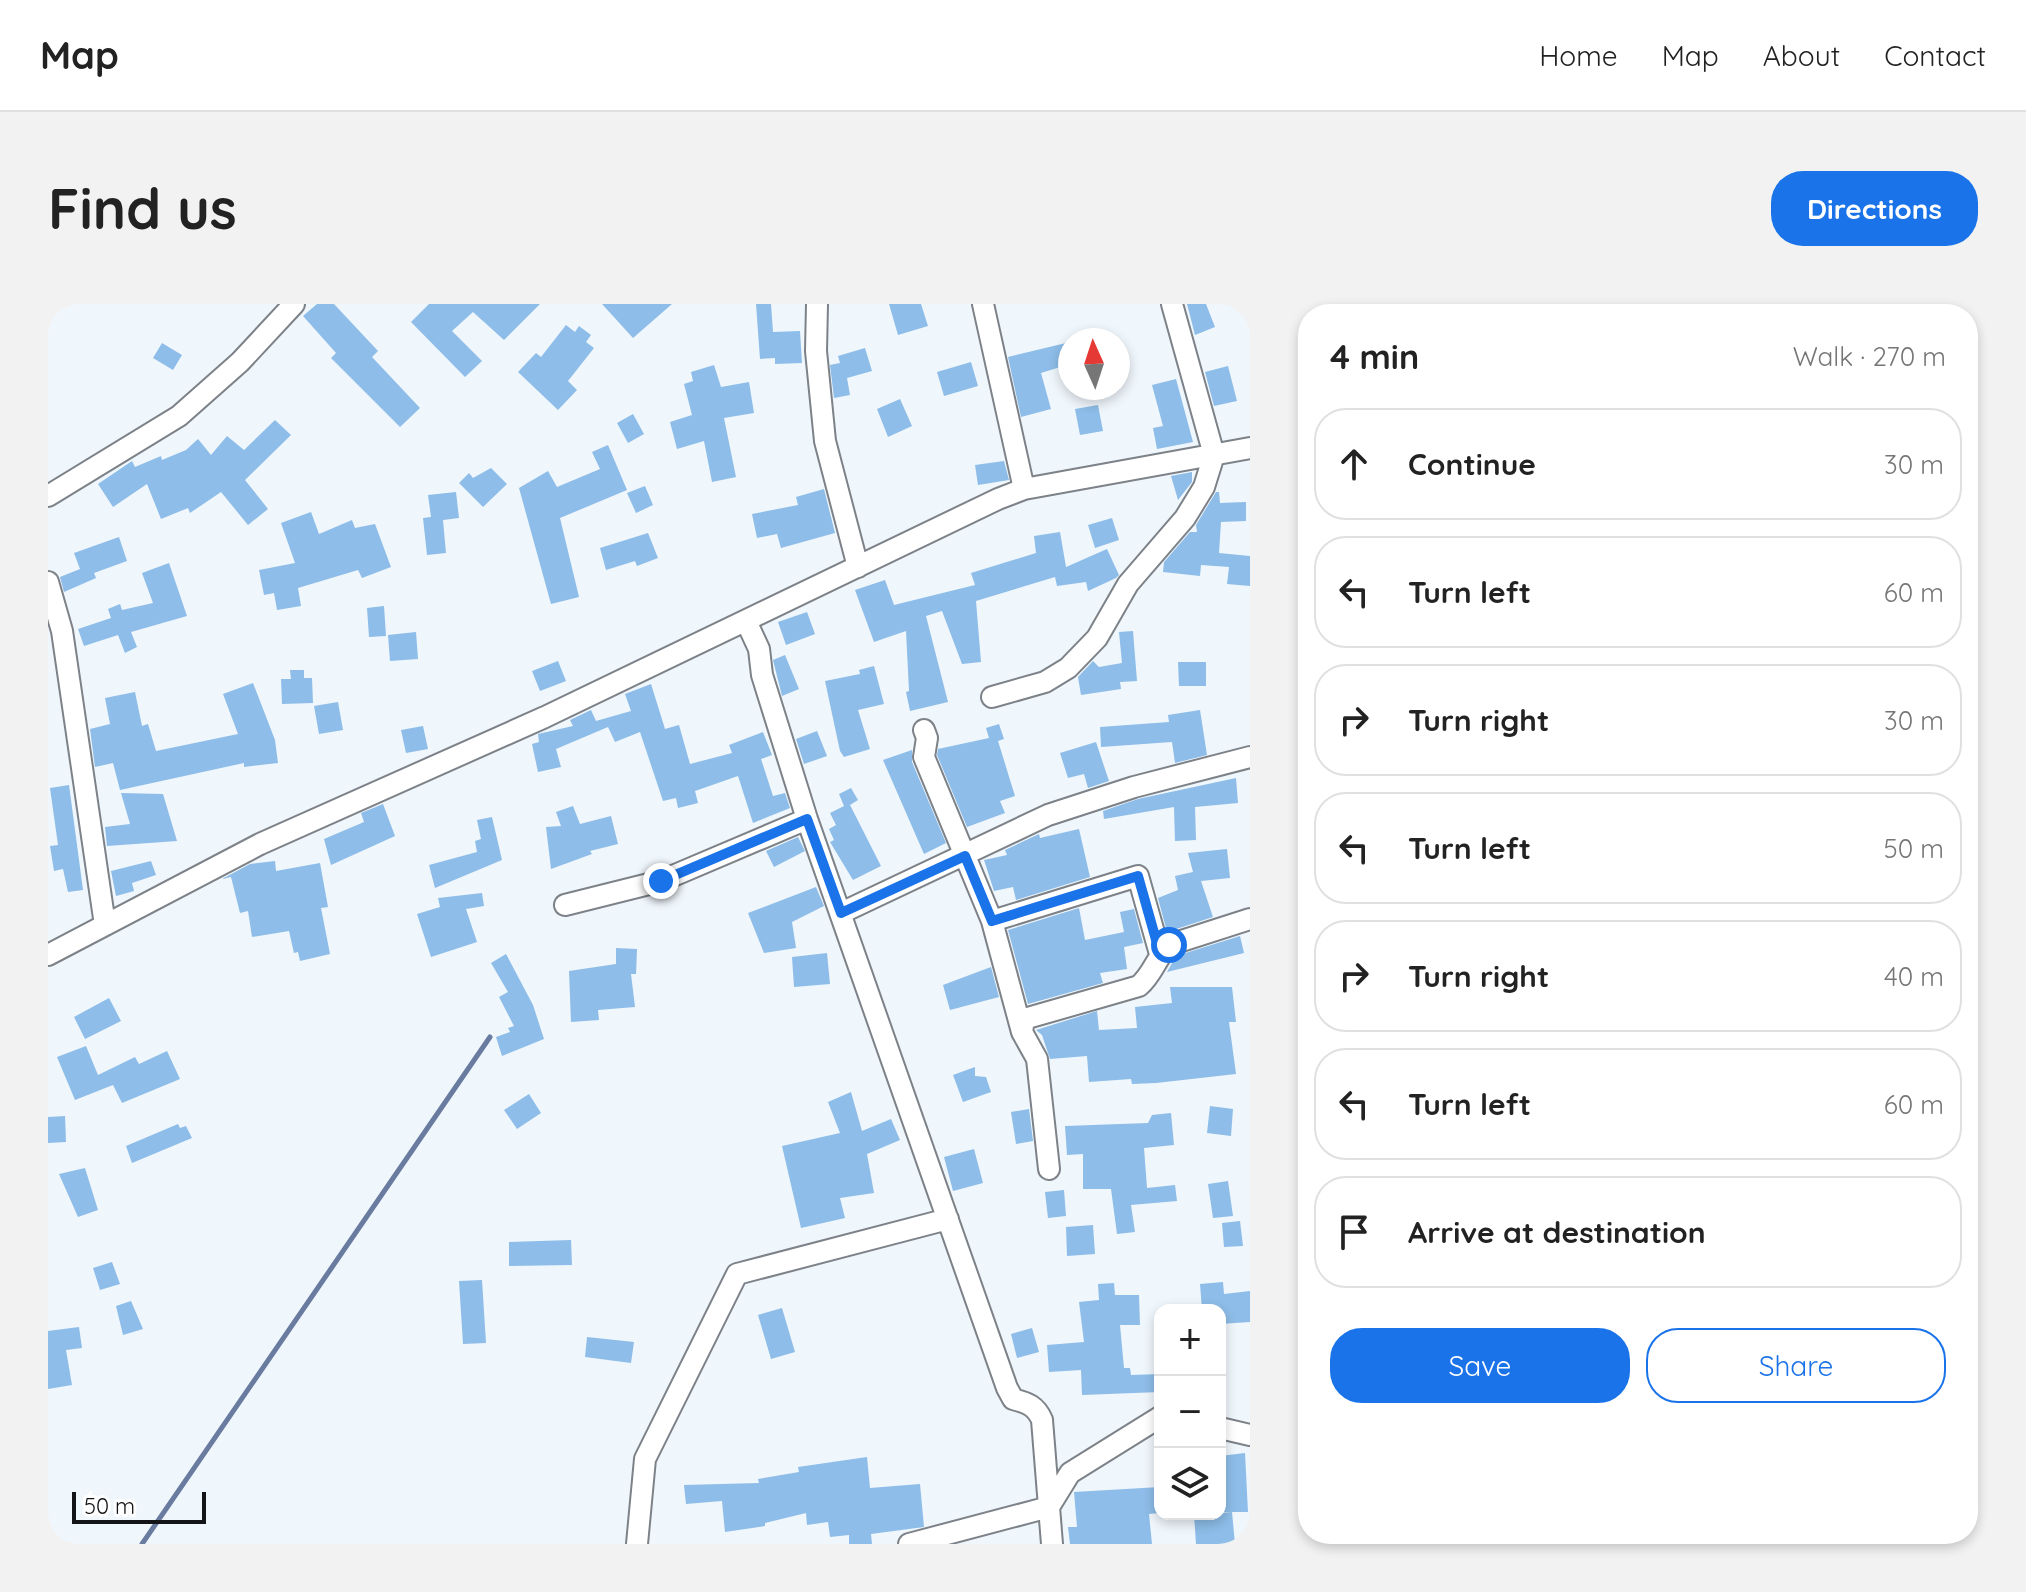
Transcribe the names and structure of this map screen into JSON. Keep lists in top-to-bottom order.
{
  "scale_bar": "50 m",
  "north": "top",
  "page": {
    "header": "Map",
    "nav": [
      "Home",
      "Map",
      "About",
      "Contact"
    ],
    "buttons": [
      "Directions",
      ["Save", "Share"]
    ],
    "title": "Find us",
    "heading": ["4 min", "Walk · 270 m"],
    "list": [
      ["Continue", "30 m"],
      ["Turn left", "60 m"],
      ["Turn right", "30 m"],
      ["Turn left", "50 m"],
      ["Turn right", "40 m"],
      ["Turn left", "60 m"],
      "Arrive at destination"
    ],
    "map_buttons": ["+", "−"],
    "scale": "50 m"
  }
}
